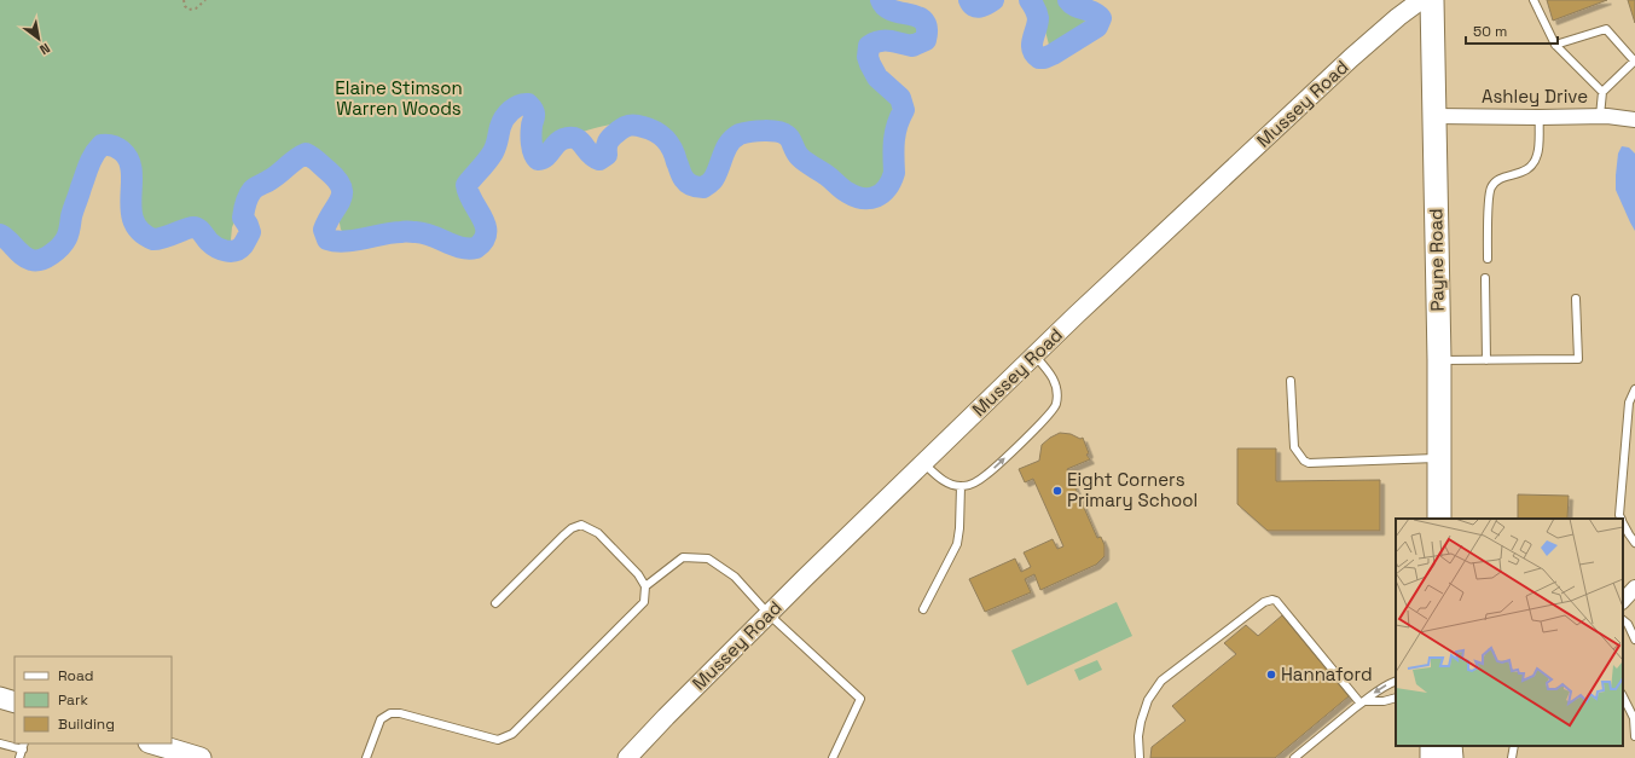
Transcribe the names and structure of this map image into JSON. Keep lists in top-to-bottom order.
{
  "streets": {
    "main road": ["Payne Road"],
    "street": ["Ashley Drive", "Mussey Road"]
  },
  "crossings": [
    ["Ashley Drive", "Payne Road"]
  ],
  "parks": ["Elaine Stimson Warren Woods"],
  "places": ["Eight Corners Primary School", "Hannaford"],
  "legend": ["Road", "Park", "Building"],
  "scale_bar": "50 m",
  "north": "bottom right"
}
